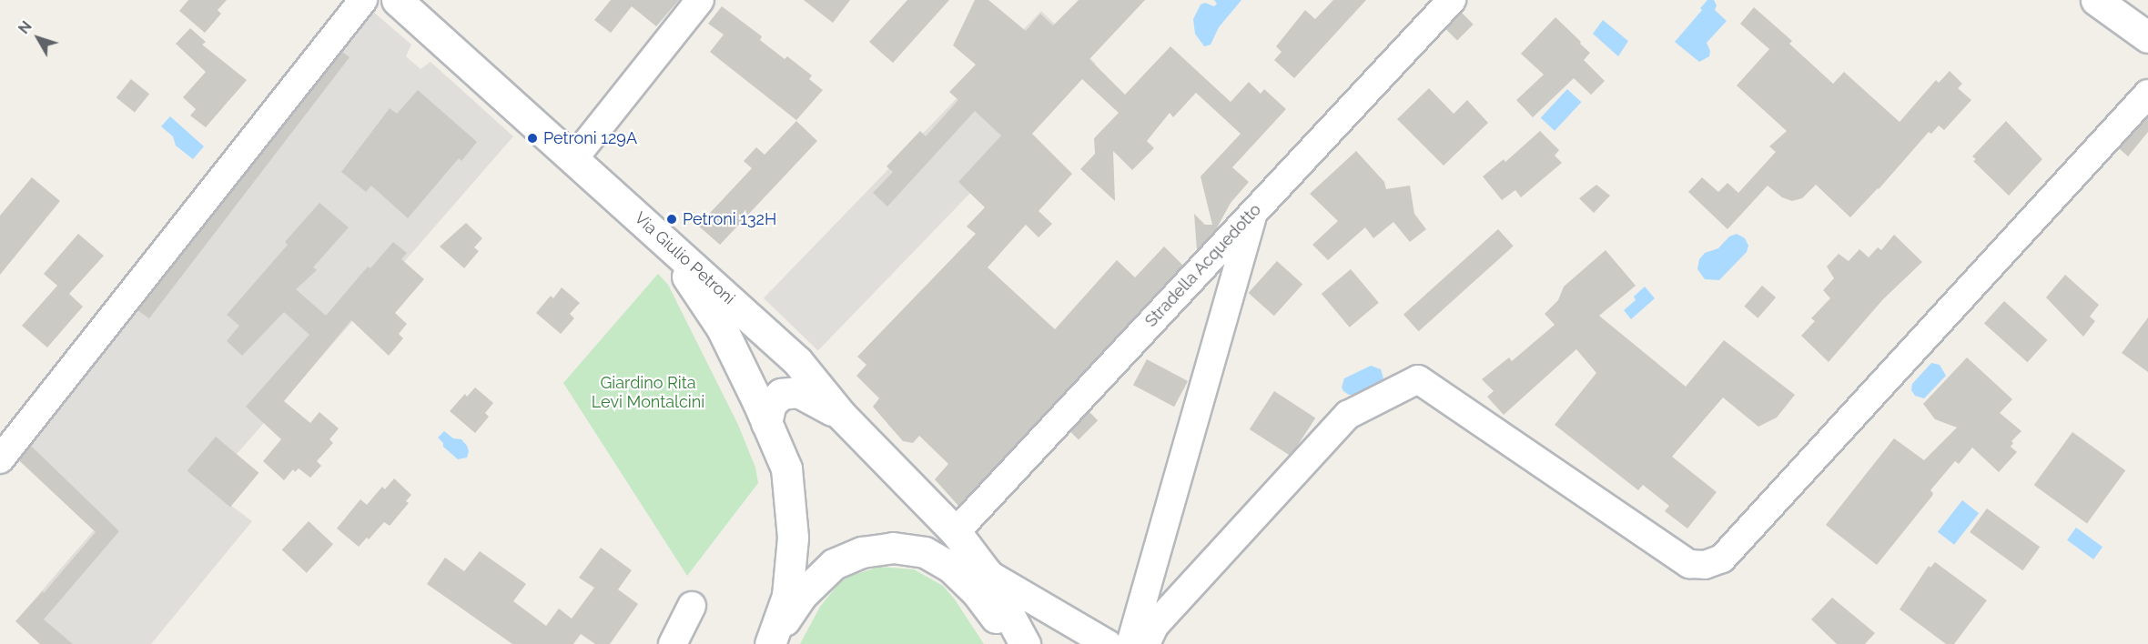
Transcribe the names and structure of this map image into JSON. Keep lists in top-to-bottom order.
{
  "streets": {
    "street": ["Via Giulio Petroni", "Stradella Acquedotto"]
  },
  "crossings": [
    ["Via Giulio Petroni", "Stradella Acquedotto"]
  ],
  "parks": ["Giardino Rita Levi Montalcini"],
  "places": ["Petroni 129A", "Petroni 132H"],
  "north": "top left"
}
